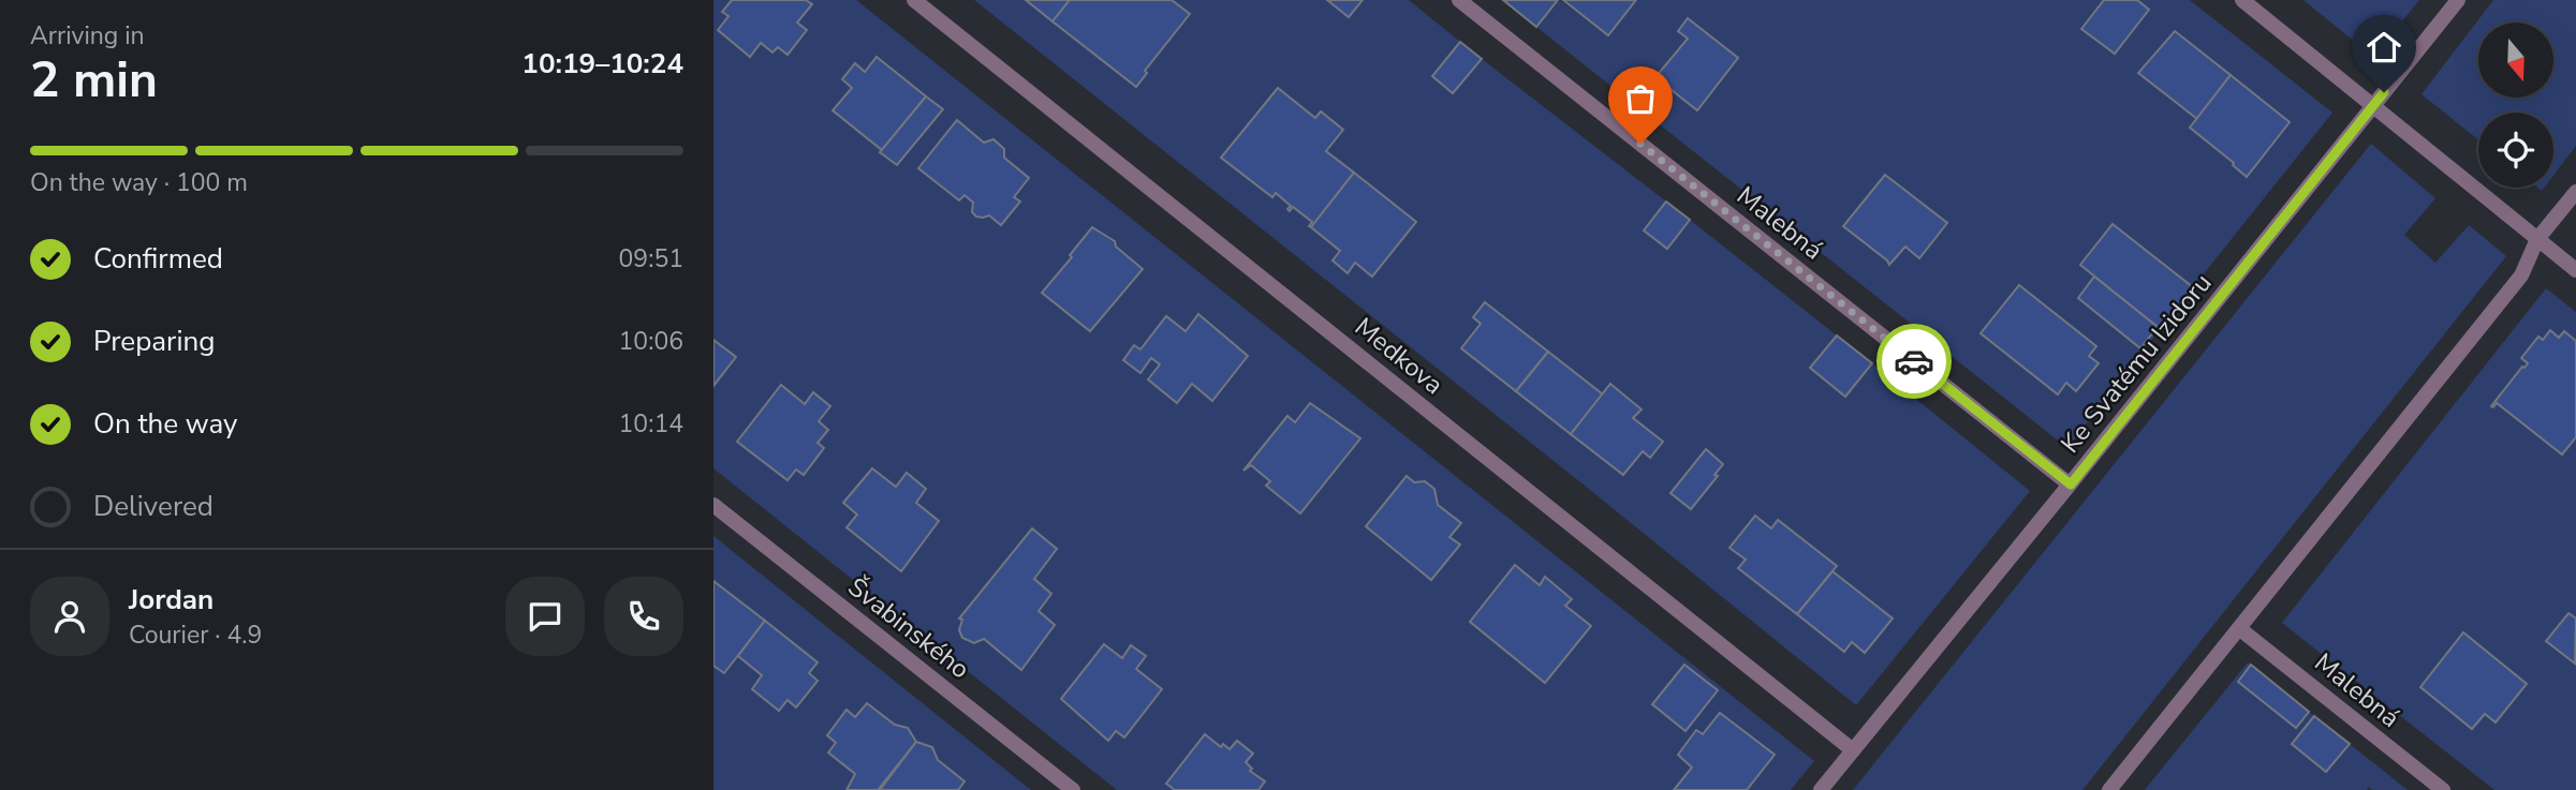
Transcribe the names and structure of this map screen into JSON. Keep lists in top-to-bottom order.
{
  "streets": {
    "street": [
      "Malebná",
      "Medkova",
      "Ke Svatému Izidoru",
      "Švabinského"
    ]
  },
  "crossings": [
    ["Malebná", "Ke Svatému Izidoru"],
    ["Medkova", "Ke Svatému Izidoru"]
  ],
  "north": "bottom",
  "page": {
    "heading": ["2 min", "Arriving in", "10:19–10:24"],
    "panel": ["Jordan", "Courier · 4.9"],
    "bar": "On the way · 100 m",
    "list": [
      ["Confirmed", "09:51"],
      ["Preparing", "10:06"],
      ["On the way", "10:14"],
      "Delivered"
    ]
  }
}
